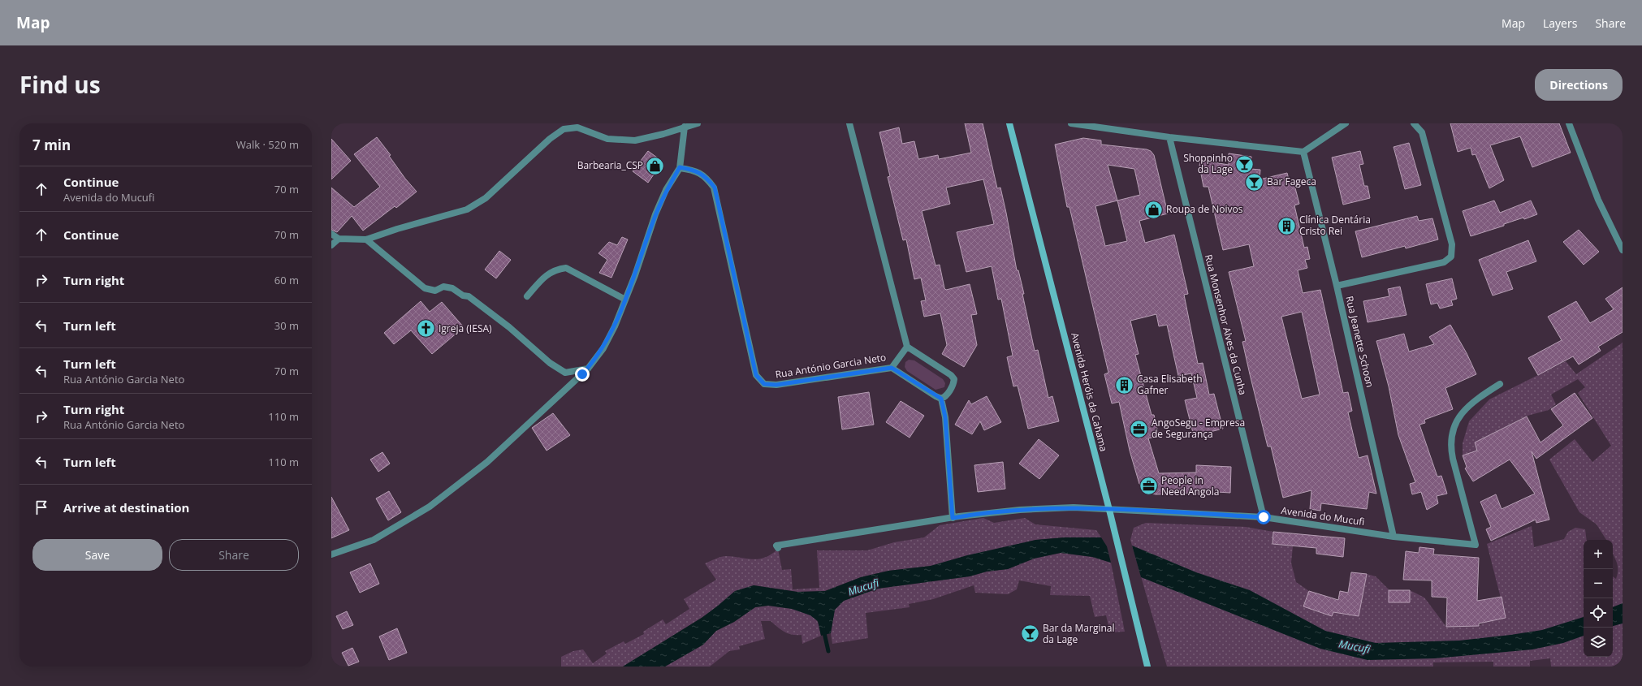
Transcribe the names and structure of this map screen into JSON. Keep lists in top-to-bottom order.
{
  "streets": {
    "street": [
      "Rua Monsenhor Alves da Cunha",
      "Rua Jeanette Schoon",
      "Rua António Garcia Neto",
      "Avenida Heróis da Cahama",
      "Avenida do Mucufi"
    ]
  },
  "crossings": [
    ["Rua Monsenhor Alves da Cunha", "Avenida do Mucufi"],
    ["Rua Jeanette Schoon", "Avenida do Mucufi"],
    ["Avenida Heróis da Cahama", "Avenida do Mucufi"]
  ],
  "water": ["Mucufi"],
  "places": {
    "bar": ["Shoppinho da Lage", "Bar Fageca", "Bar da Marginal da Lage"],
    "shop": ["Barbearia_CSP", "Roupa de Noivos"],
    "building": ["Clínica Dentária Cristo Rei", "Casa Elisabeth Gafner"],
    "church": ["Igreja (IESA)"],
    "office": ["AngoSegu - Empresa de Segurança", "People in Need Angola"]
  },
  "page": {
    "header": "Map",
    "nav": ["Map", "Layers", "Share"],
    "title": "Find us",
    "buttons": [
      "Directions",
      ["Save", "Share"]
    ],
    "heading": ["7 min", "Walk · 520 m"],
    "list": [
      ["Continue", "Avenida do Mucufi", "70 m"],
      ["Continue", "70 m"],
      ["Turn right", "60 m"],
      ["Turn left", "30 m"],
      ["Turn left", "Rua António Garcia Neto", "70 m"],
      ["Turn right", "Rua António Garcia Neto", "110 m"],
      ["Turn left", "110 m"],
      "Arrive at destination"
    ],
    "map_buttons": ["+", "−"]
  }
}
